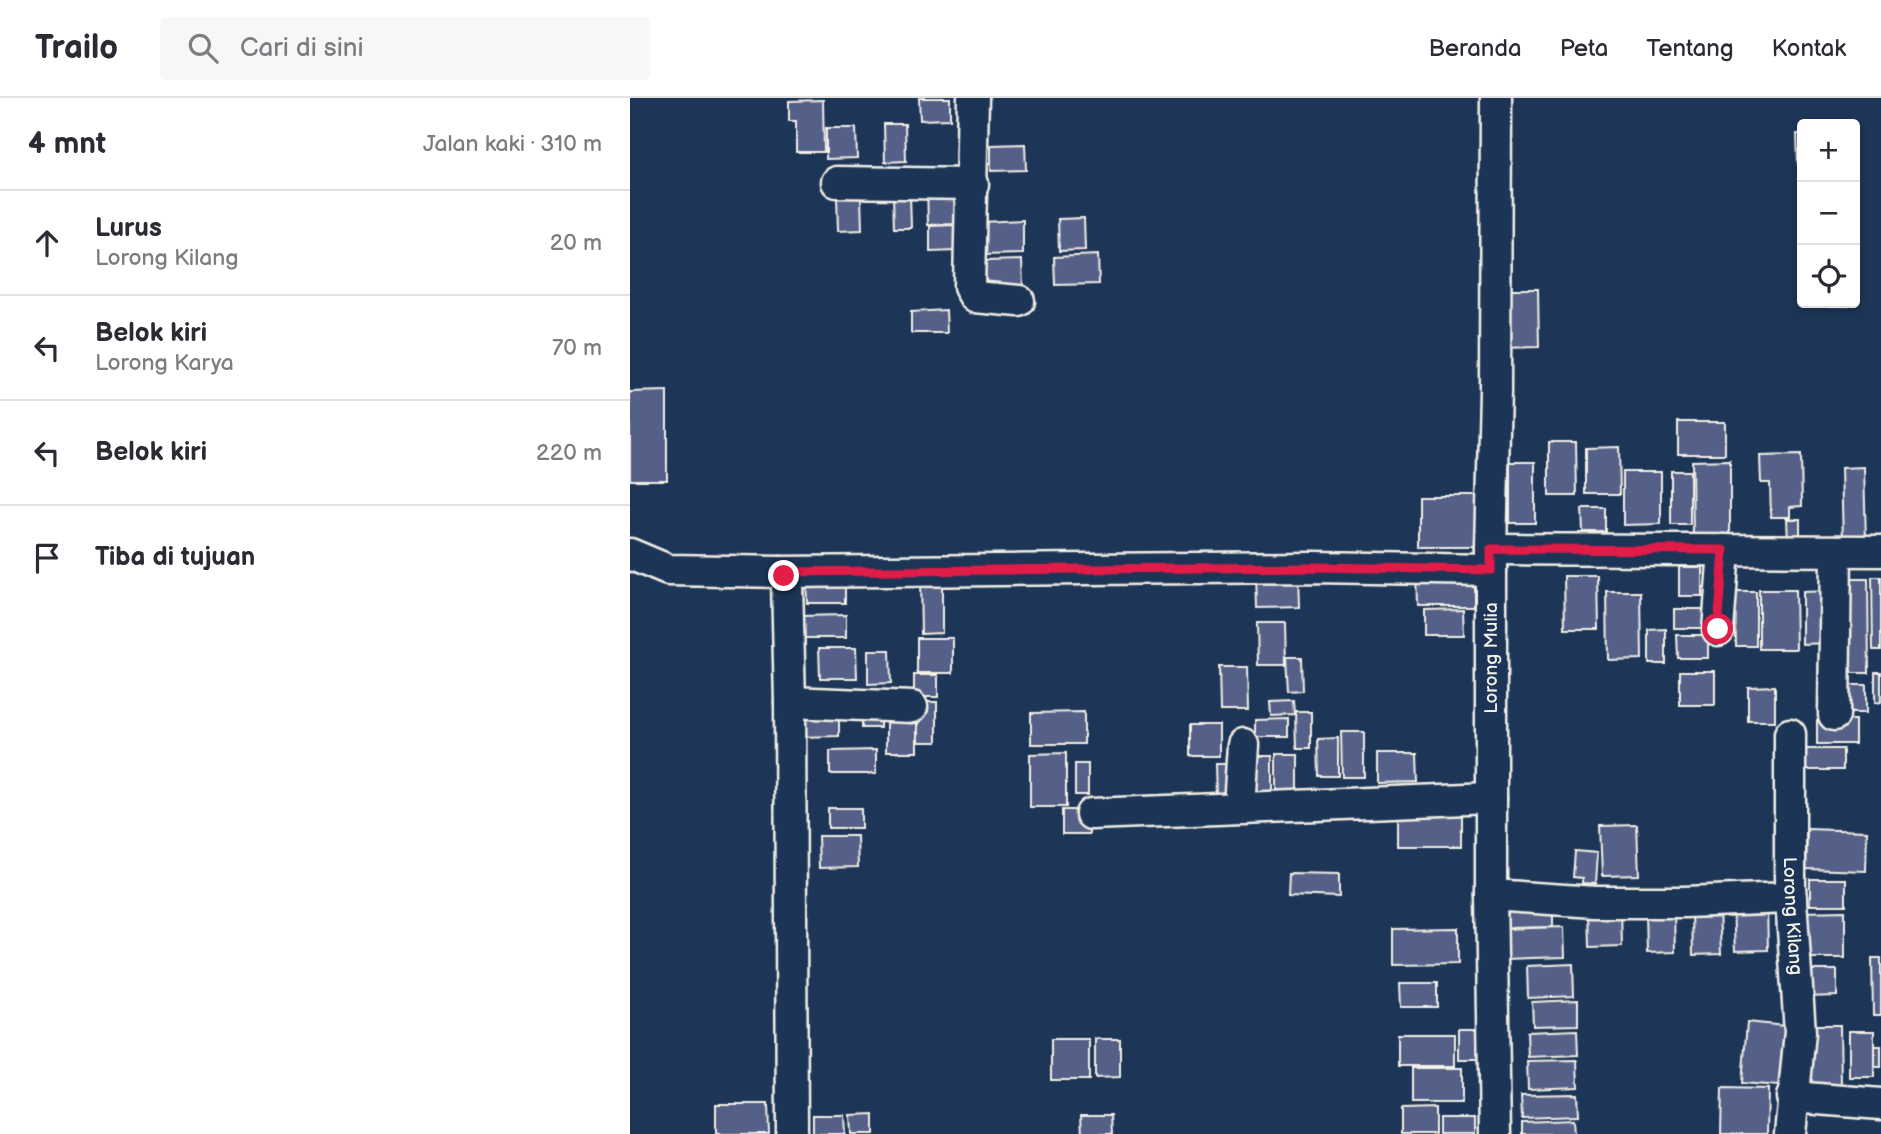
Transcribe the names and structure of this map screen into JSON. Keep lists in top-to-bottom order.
{
  "streets": {
    "street": ["Lorong Mulia", "Lorong Kilang"]
  },
  "page": {
    "header": "Trailo",
    "search": "Cari di sini",
    "nav": [
      "Beranda",
      "Peta",
      "Tentang",
      "Kontak"
    ],
    "heading": ["4 mnt", "Jalan kaki · 310 m"],
    "map_buttons": ["+", "−"],
    "list": [
      ["Lurus", "Lorong Kilang", "20 m"],
      ["Belok kiri", "Lorong Karya", "70 m"],
      ["Belok kiri", "220 m"],
      "Tiba di tujuan"
    ]
  }
}
